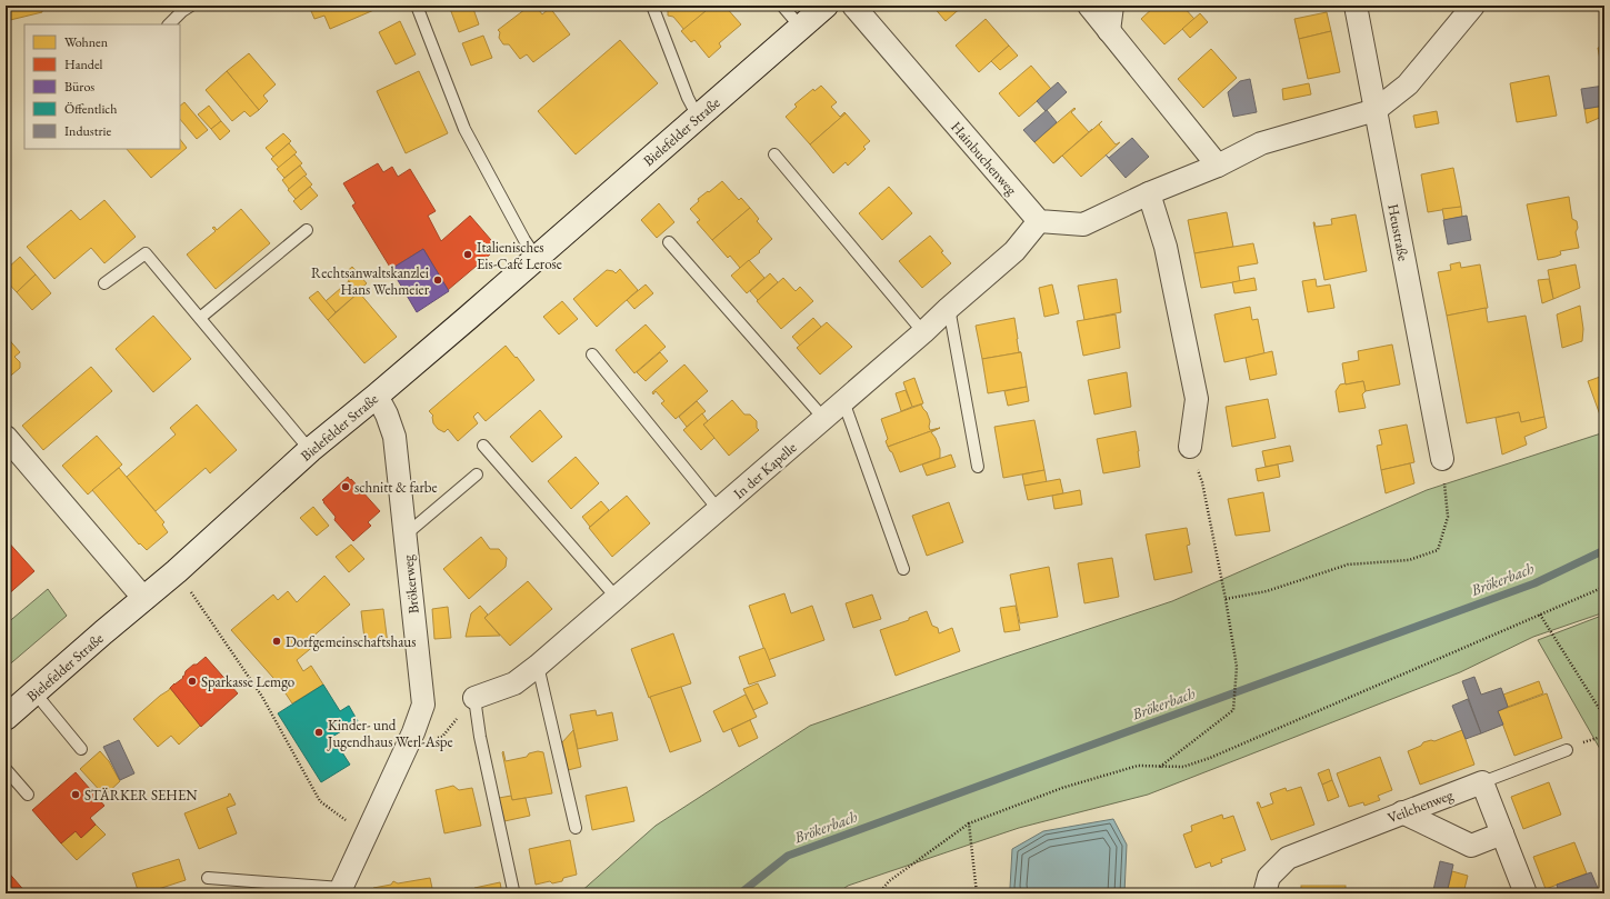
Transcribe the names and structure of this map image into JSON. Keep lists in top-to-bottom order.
{
  "streets": {
    "main road": ["Bielefelder Straße"],
    "street": [
      "Hainbuchenweg",
      "Heustraße",
      "In der Kapelle",
      "Brökerweg",
      "Veilchenweg"
    ]
  },
  "crossings": [
    ["Bielefelder Straße", "Brökerweg"],
    ["Hainbuchenweg", "In der Kapelle"]
  ],
  "water": ["Brökerbach"],
  "places": [
    "Italienisches Eis-Café Lerose",
    "Rechtsanwaltskanzlei Hans Wehmeier",
    "schnitt & farbe",
    "Dorfgemeinschaftshaus",
    "Sparkasse Lemgo",
    "Kinder- und Jugendhaus Werl-Aspe",
    "STÄRKER SEHEN"
  ],
  "legend": [
    "Wohnen",
    "Handel",
    "Büros",
    "Öffentlich",
    "Industrie"
  ]
}
